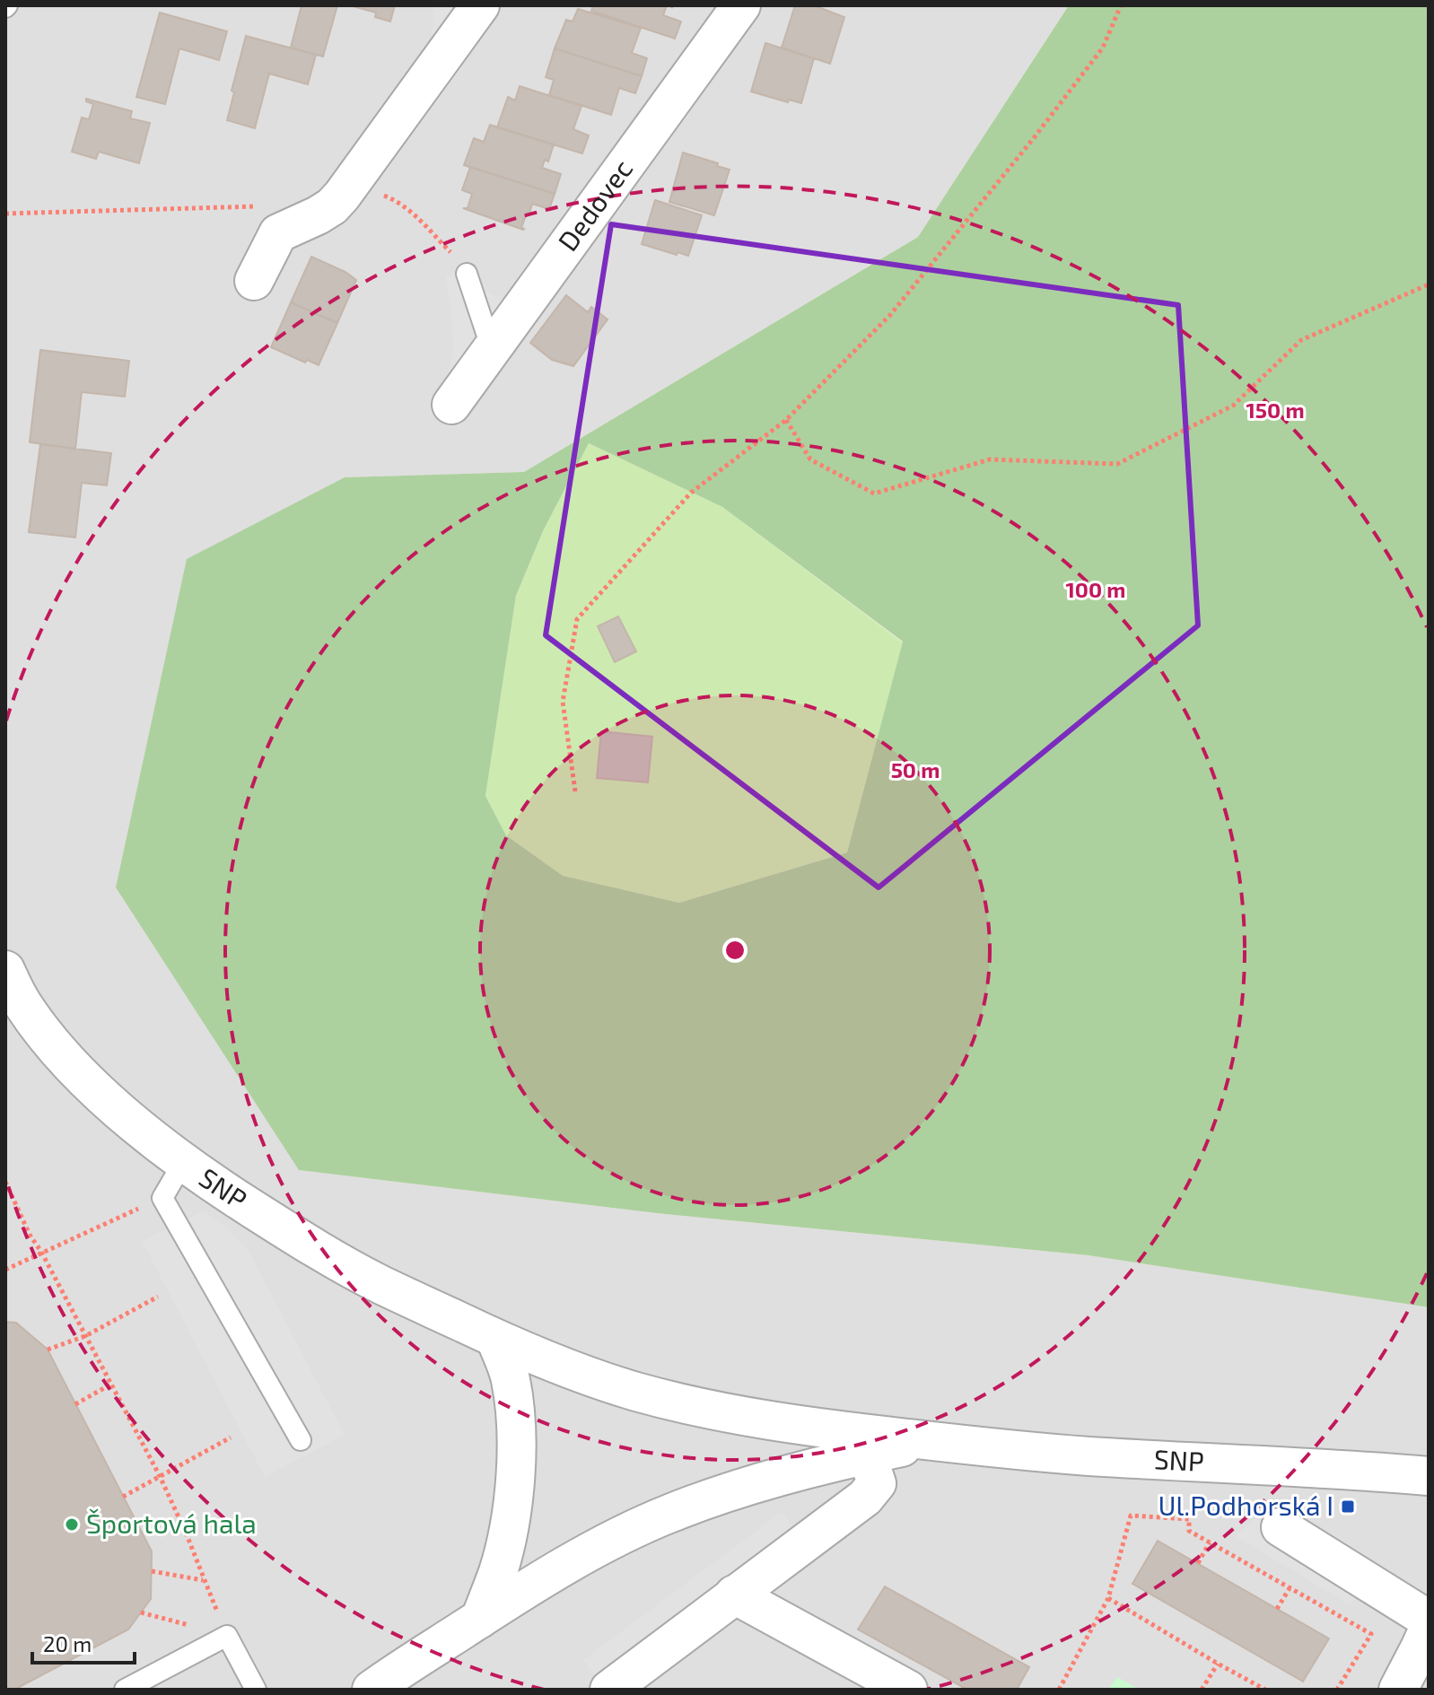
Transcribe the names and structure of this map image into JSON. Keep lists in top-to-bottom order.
{
  "streets": {
    "street": ["Dedovec", "SNP"]
  },
  "places": {
    "transit": ["Ul.Podhorská I"],
    "other": ["Športová hala"]
  },
  "scale_bar": "20 m",
  "rings": ["150 m", "100 m", "50 m"]
}
